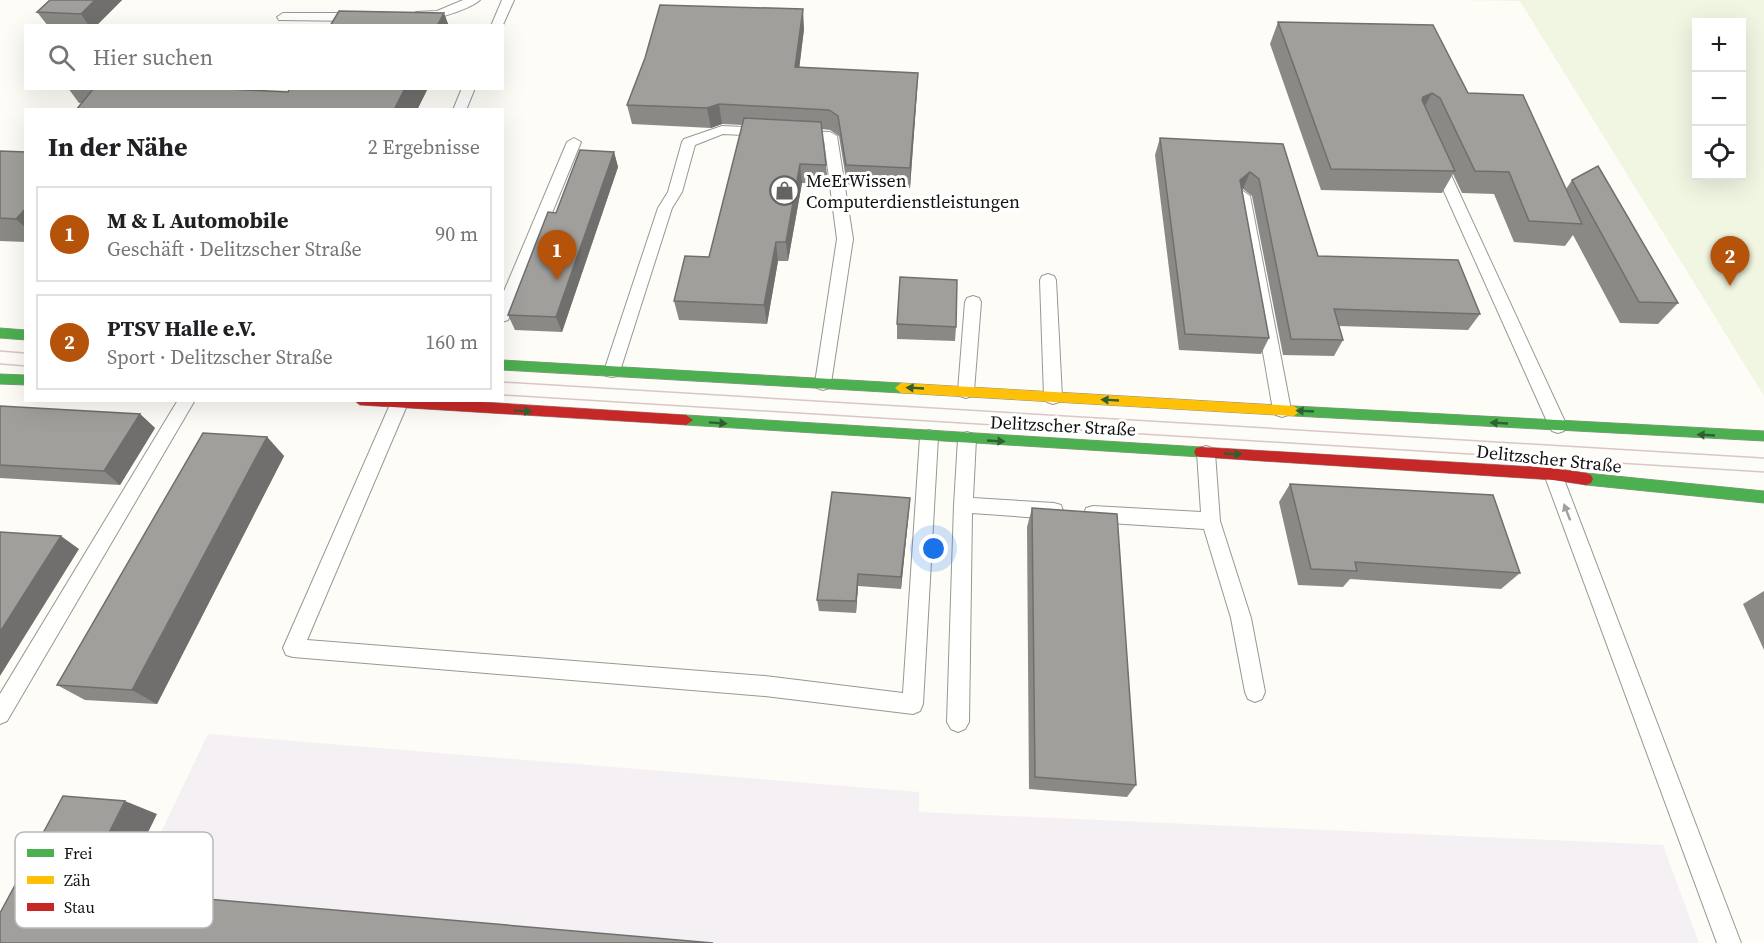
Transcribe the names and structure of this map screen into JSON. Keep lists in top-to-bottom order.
{
  "streets": {
    "main road": ["Delitzscher Straße"]
  },
  "places": {
    "shop": ["MeErWissen Computerdienstleistungen"]
  },
  "legend": ["Frei", "Zäh", "Stau"],
  "page": {
    "map_buttons": ["+", "−"],
    "search": "Hier suchen",
    "heading": ["In der Nähe", "2 Ergebnisse"],
    "list": [
      {
        "mark": "1",
        "name": "M & L Automobile",
        "note": "Geschäft · Delitzscher Straße",
        "value": "90 m"
      },
      {
        "mark": "2",
        "name": "PTSV Halle e.V.",
        "note": "Sport · Delitzscher Straße",
        "value": "160 m"
      }
    ],
    "pins": ["1", "2"]
  }
}
